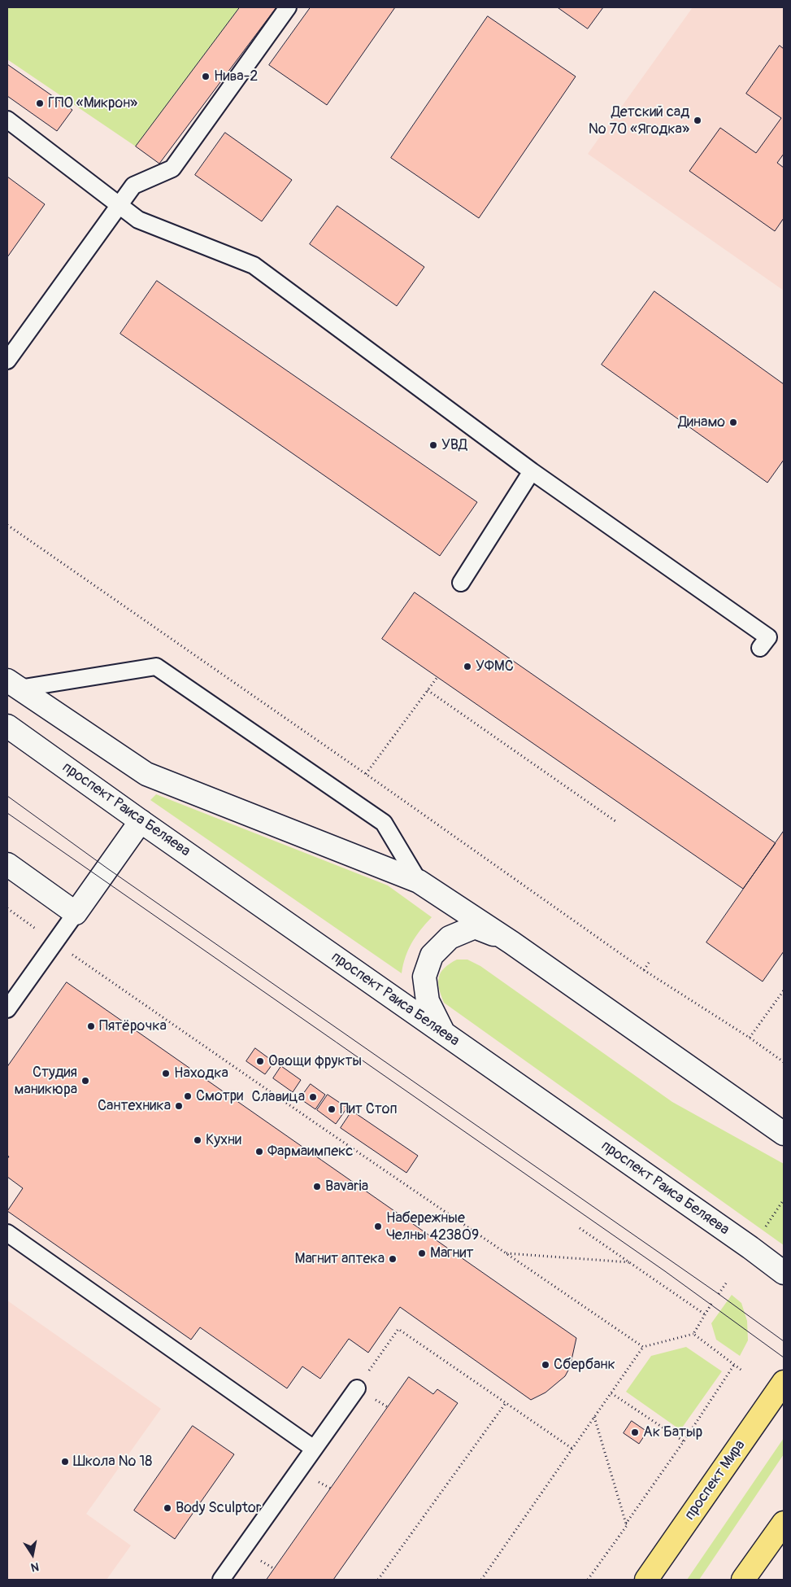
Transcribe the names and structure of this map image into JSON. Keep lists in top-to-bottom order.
{
  "streets": {
    "main road": ["проспект Мира"],
    "street": ["проспект Раиса Беляева"]
  },
  "places": [
    "Нива-2",
    "ГПО «Микрон»",
    "Детский сад № 70 «Ягодка»",
    "Динамо",
    "УВД",
    "УФМС",
    "Пятёрочка",
    "Овощи фрукты",
    "Находка",
    "Студия маникюра",
    "Смотри",
    "Славица",
    "Сантехника",
    "Пит Стоп",
    "Кухни",
    "Фармаимпекс",
    "Bavaria",
    "Набережные Челны 423809",
    "Магнит",
    "Магнит аптека",
    "Сбербанк",
    "Ак Батыр",
    "Школа № 18",
    "Body Sculptor"
  ],
  "north": "bottom"
}
